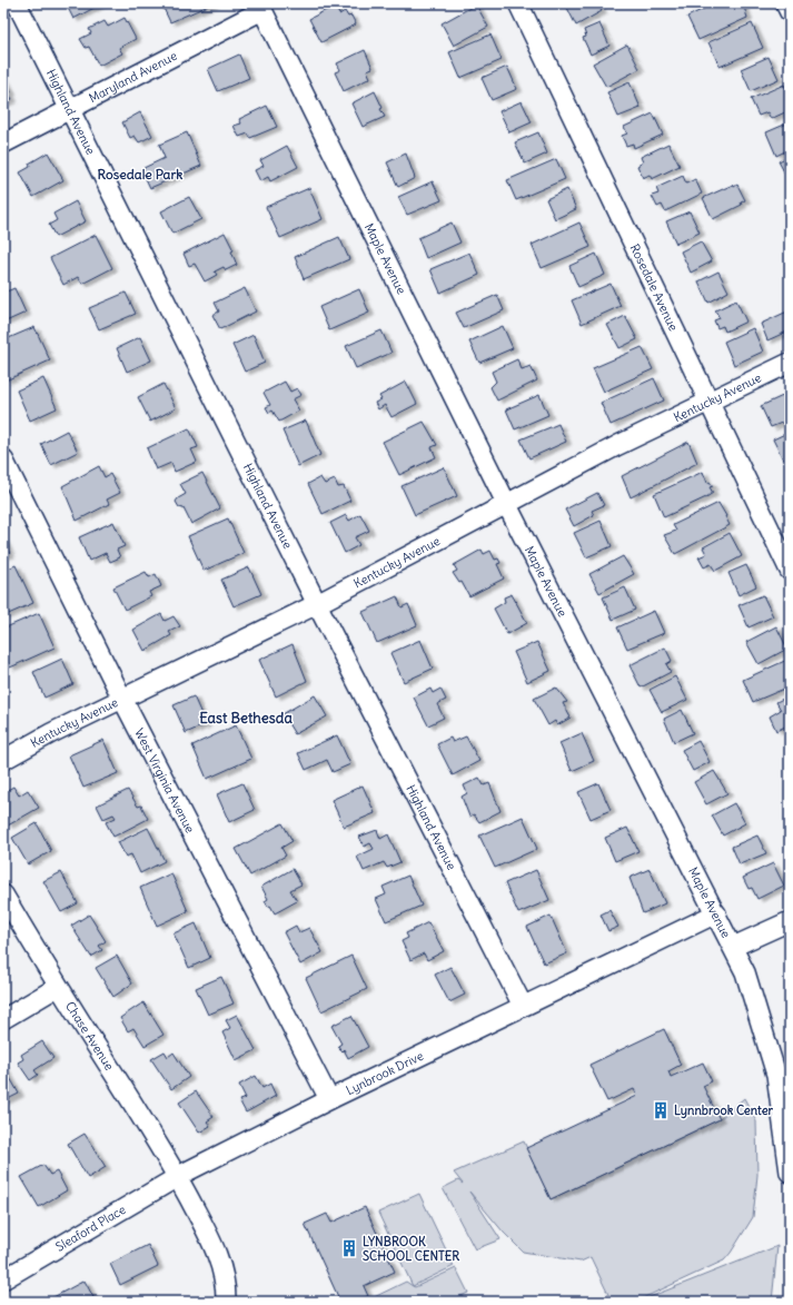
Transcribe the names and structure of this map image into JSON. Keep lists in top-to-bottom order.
{
  "streets": {
    "street": [
      "Maryland Avenue",
      "Highland Avenue",
      "Maple Avenue",
      "Rosedale Avenue",
      "Kentucky Avenue",
      "West Virginia Avenue",
      "Chase Avenue",
      "Lynbrook Drive",
      "Sleaford Place"
    ]
  },
  "crossings": [
    ["Maryland Avenue", "Highland Avenue"],
    ["Maryland Avenue", "Maple Avenue"],
    ["Highland Avenue", "Kentucky Avenue"],
    ["Highland Avenue", "Lynbrook Drive"],
    ["Maple Avenue", "Kentucky Avenue"],
    ["Maple Avenue", "Lynbrook Drive"],
    ["Rosedale Avenue", "Kentucky Avenue"],
    ["Kentucky Avenue", "West Virginia Avenue"],
    ["West Virginia Avenue", "Lynbrook Drive"],
    ["Chase Avenue", "Lynbrook Drive"],
    ["Chase Avenue", "Sleaford Place"],
    ["Lynbrook Drive", "Sleaford Place"]
  ],
  "districts": ["Rosedale Park", "East Bethesda"],
  "places": {
    "building": ["Lynnbrook Center", "LYNBROOK SCHOOL CENTER"]
  }
}
